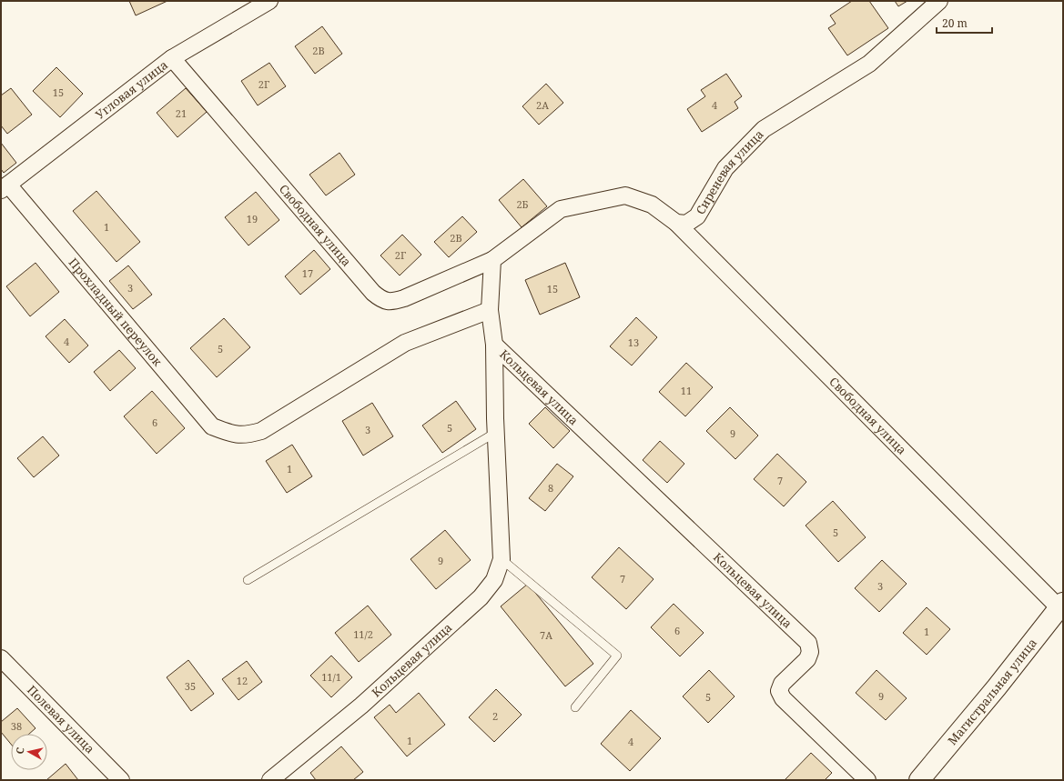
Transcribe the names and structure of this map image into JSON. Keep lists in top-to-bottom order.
{
  "streets": {
    "main road": ["Магистральная улица"],
    "street": [
      "Угловая улица",
      "Сиреневая улица",
      "Свободная улица",
      "Прохладный переулок",
      "Кольцевая улица",
      "Полевая улица"
    ]
  },
  "crossings": [
    ["Угловая улица", "Свободная улица"],
    ["Угловая улица", "Прохладный переулок"],
    ["Сиреневая улица", "Свободная улица"],
    ["Свободная улица", "Магистральная улица"]
  ],
  "house_numbers": [
    "2В",
    "2Г",
    "15",
    "2А",
    "4",
    "21",
    "2Б",
    "19",
    "1",
    "2В",
    "2Г",
    "17",
    "3",
    "15",
    "4",
    "13",
    "5",
    "11",
    "6",
    "5",
    "3",
    "9",
    "1",
    "7",
    "8",
    "5",
    "9",
    "7",
    "3",
    "6",
    "1",
    "11/2",
    "7А",
    "11/1",
    "12",
    "35",
    "9",
    "5",
    "2",
    "38",
    "1",
    "4"
  ],
  "scale_bar": "20 m",
  "north": "left"
}
